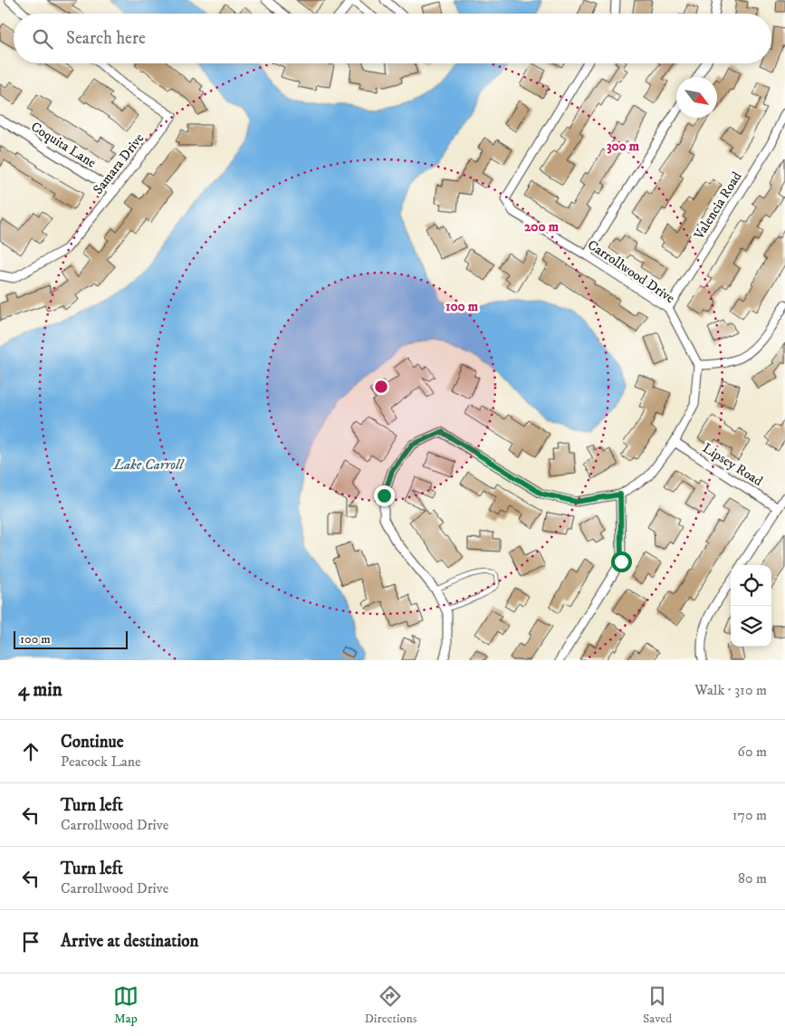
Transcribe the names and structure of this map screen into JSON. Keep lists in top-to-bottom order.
{
  "streets": {
    "street": [
      "Coquita Lane",
      "Samara Drive",
      "Valencia Road",
      "Carrollwood Drive",
      "Lipsey Road"
    ]
  },
  "crossings": [
    ["Coquita Lane", "Samara Drive"],
    ["Valencia Road", "Carrollwood Drive"]
  ],
  "water": ["Lake Carroll"],
  "scale_bar": "100 m",
  "north": "bottom right",
  "page": {
    "search": "Search here",
    "scale": "100 m",
    "heading": ["4 min", "Walk · 310 m"],
    "list": [
      ["Continue", "Peacock Lane", "60 m"],
      ["Turn left", "Carrollwood Drive", "170 m"],
      ["Turn left", "Carrollwood Drive", "80 m"],
      "Arrive at destination"
    ],
    "nav": ["Map", "Directions", "Saved"]
  },
  "rings": ["300 m", "200 m", "100 m"]
}
